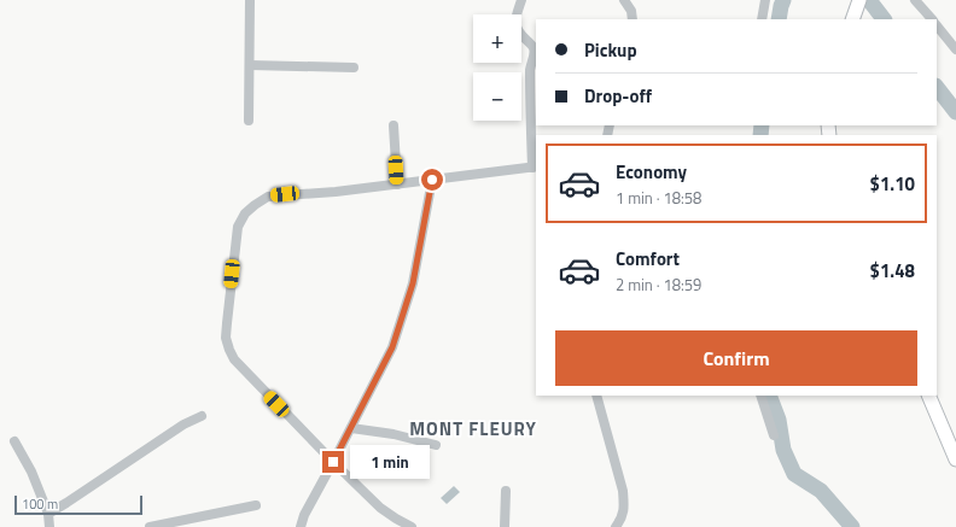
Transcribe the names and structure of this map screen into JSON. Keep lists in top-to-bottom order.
{
  "districts": ["MONT FLEURY"],
  "scale_bar": "100 m",
  "page": {
    "map_buttons": ["+", "−"],
    "banner": ["Pickup", "Drop-off"],
    "list": [
      {
        "name": "Economy",
        "note": "1 min · 18:58",
        "value": "$1.10"
      },
      {
        "name": "Comfort",
        "note": "2 min · 18:59",
        "value": "$1.48"
      }
    ],
    "buttons": "Confirm",
    "bubble": "1 min",
    "scale": "100 m"
  }
}
